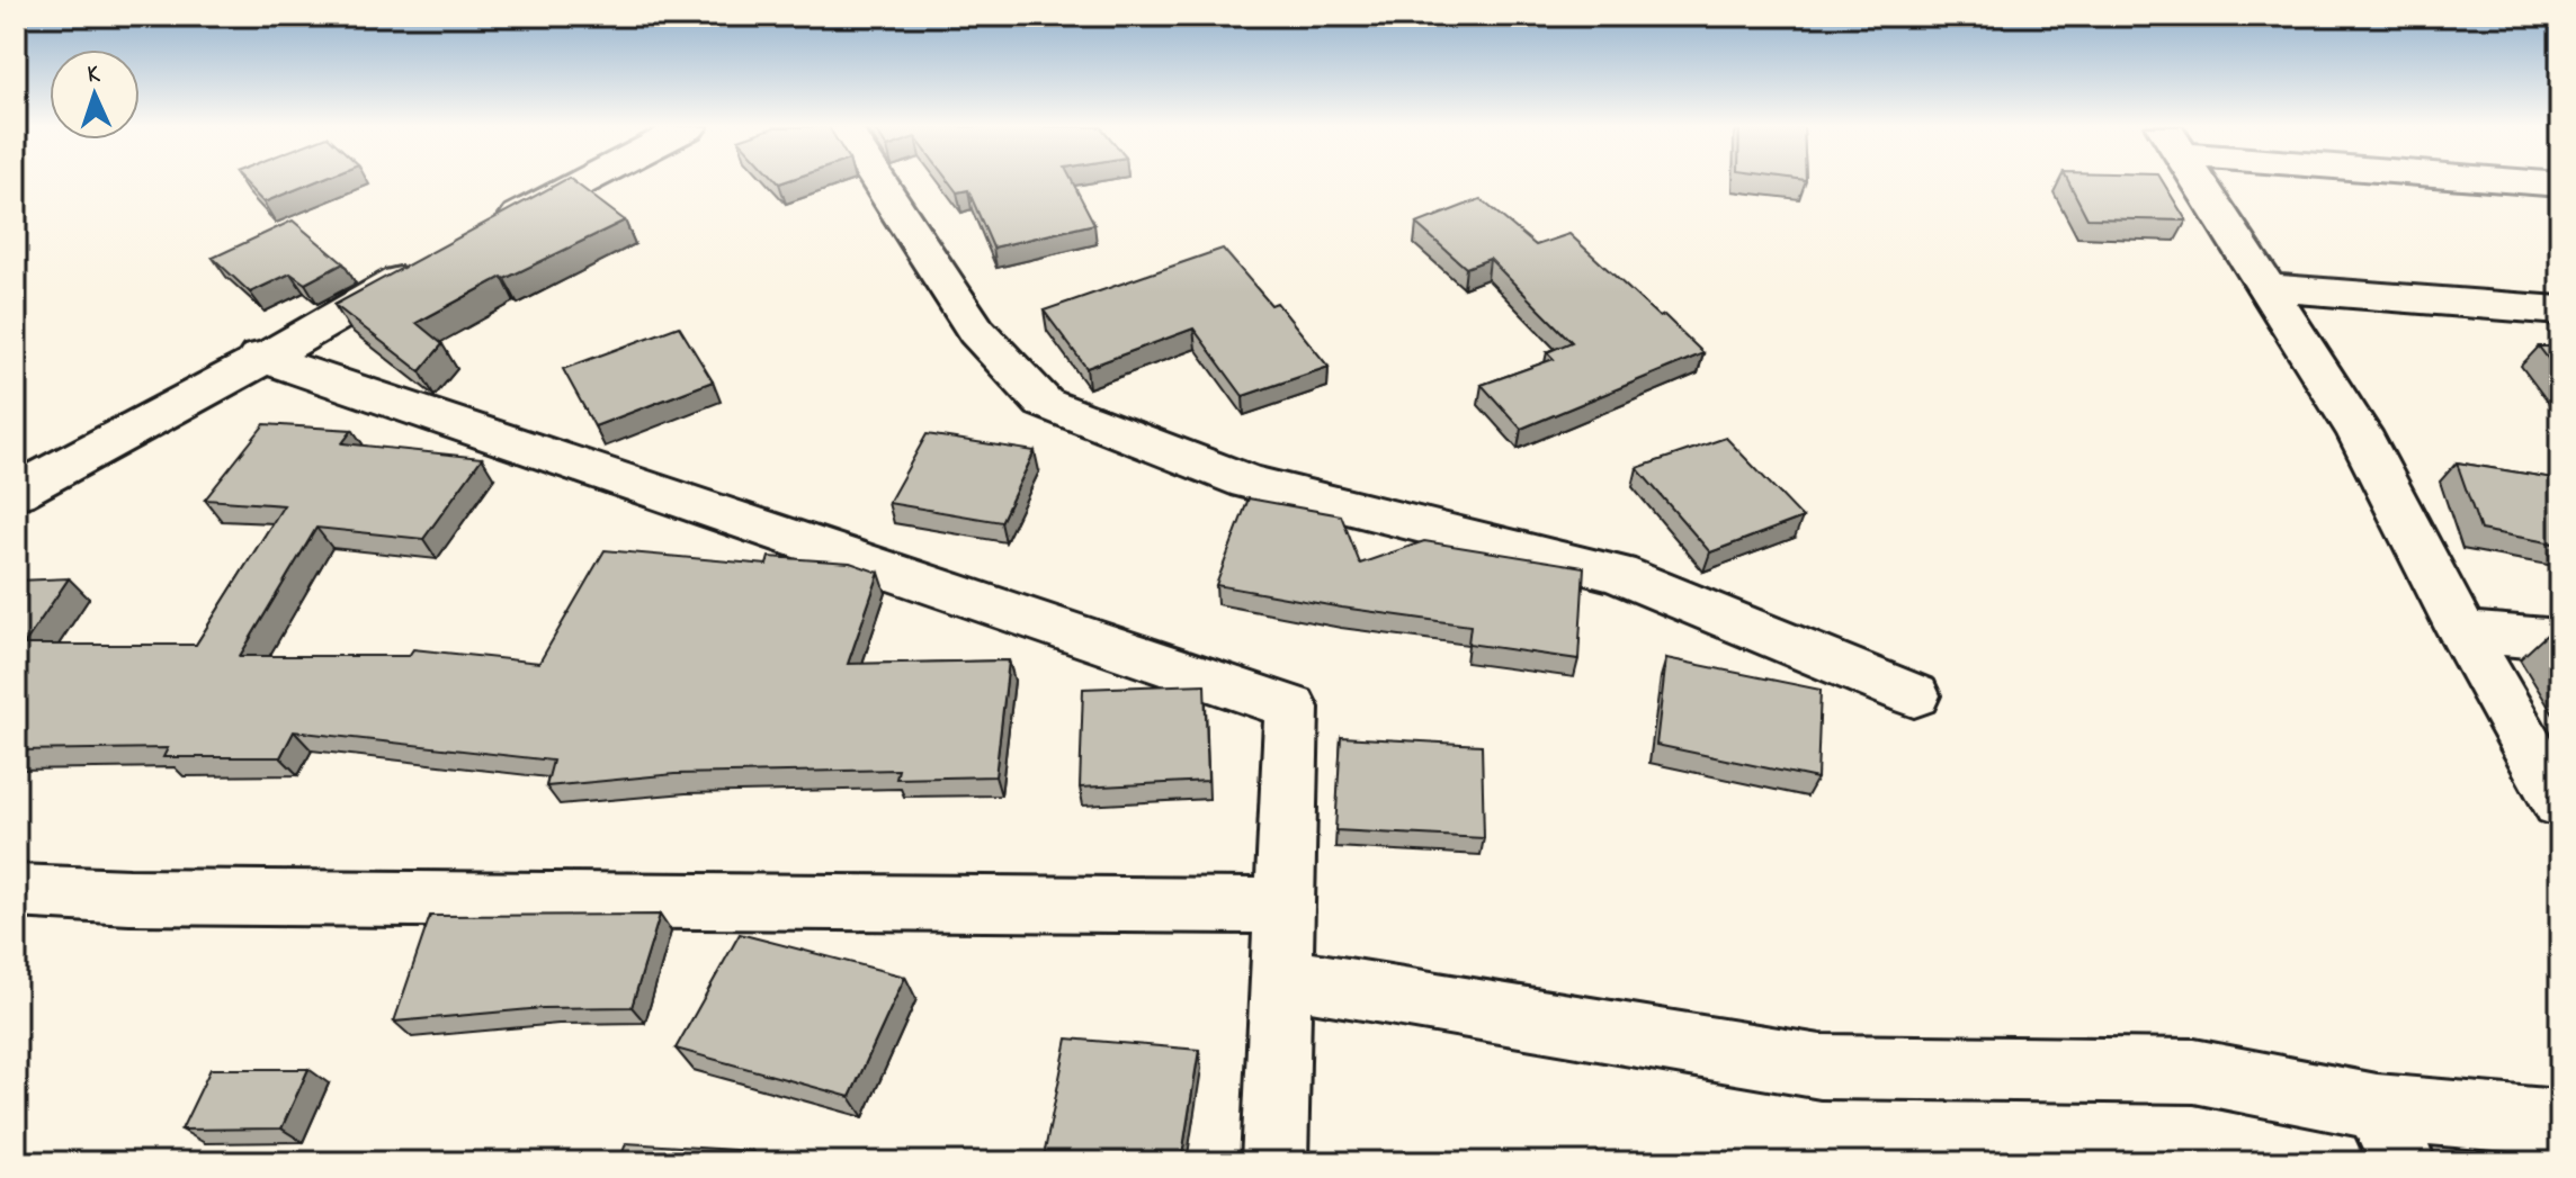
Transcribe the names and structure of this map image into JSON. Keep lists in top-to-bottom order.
{
  "north": "top"
}
